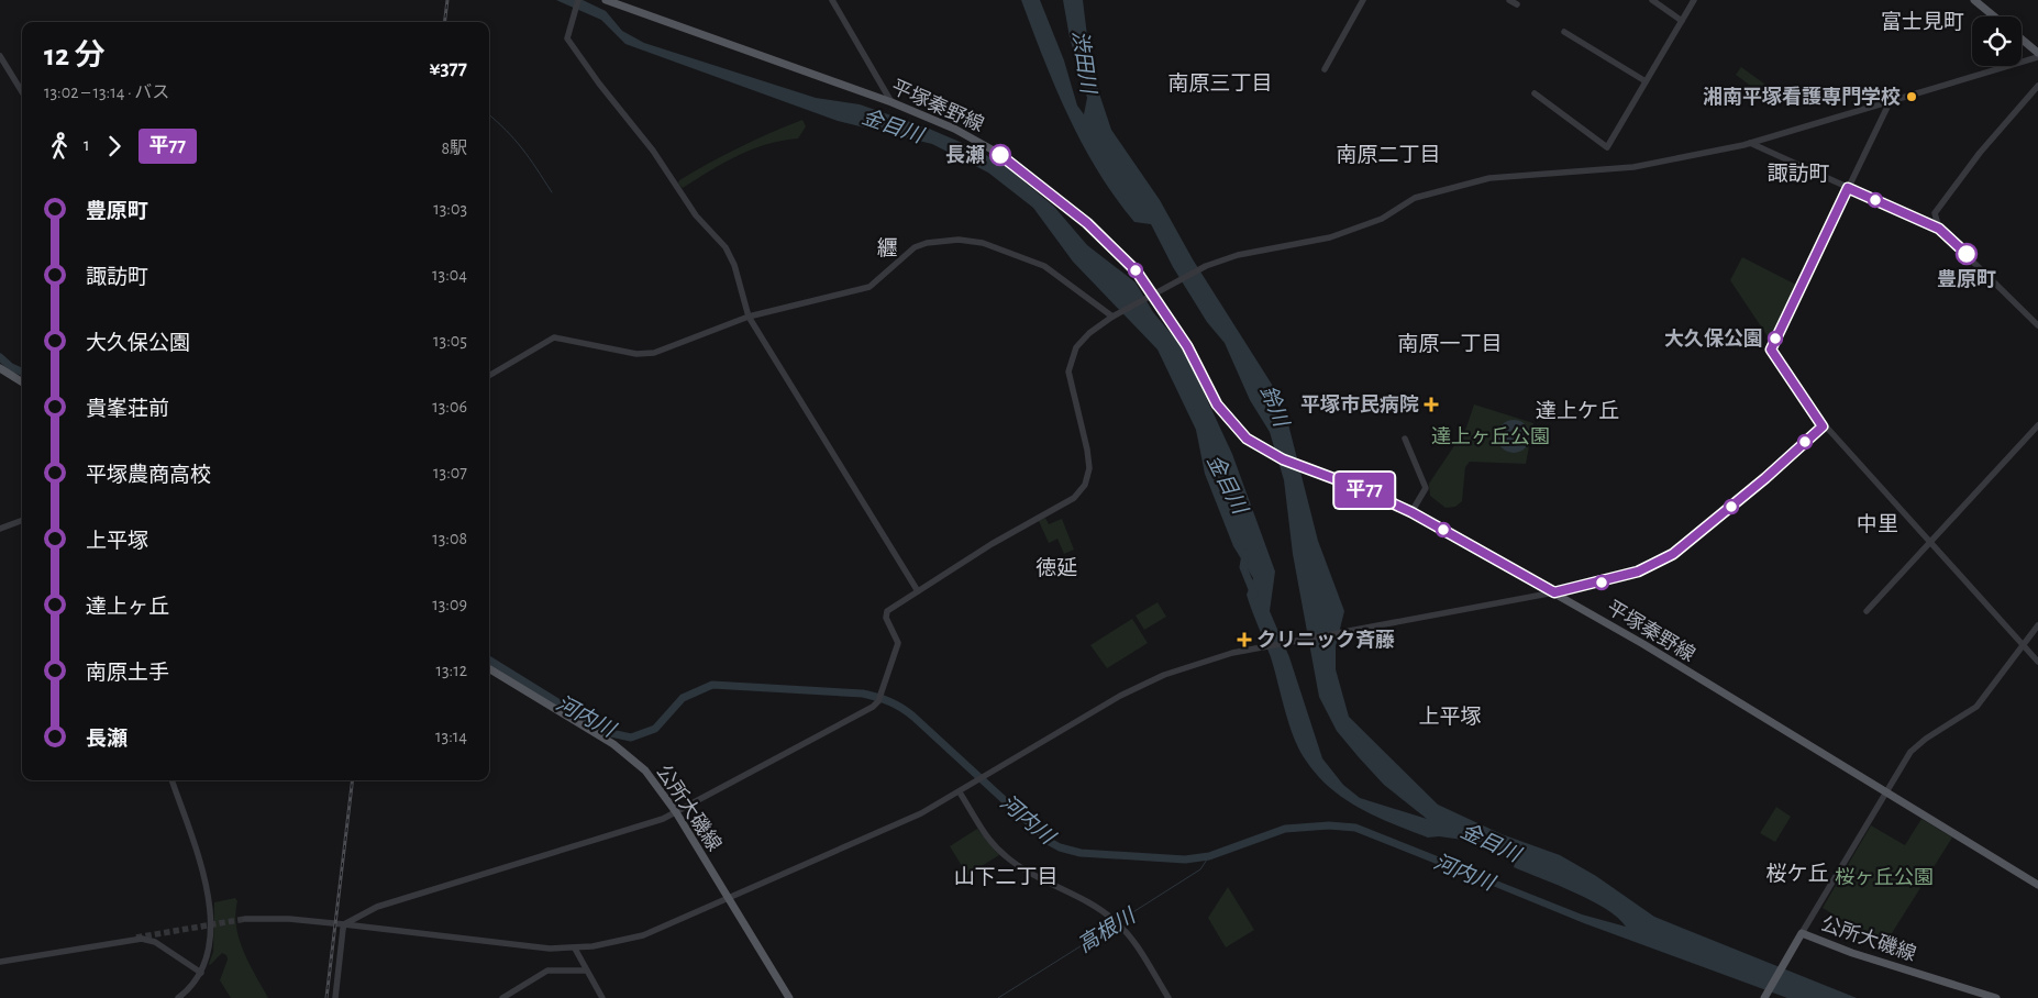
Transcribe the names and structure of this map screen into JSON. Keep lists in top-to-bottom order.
{
  "streets": {
    "main road": ["平塚秦野線", "公所大磯線"]
  },
  "districts": [
    "富士見町",
    "南原三丁目",
    "南原二丁目",
    "諏訪町",
    "纒",
    "南原一丁目",
    "達上ケ丘",
    "中里",
    "徳延",
    "上平塚",
    "桜ケ丘",
    "山下二丁目"
  ],
  "water": [
    "渋田川",
    "金目川",
    "鈴川",
    "河内川",
    "高根川"
  ],
  "parks": ["達上ヶ丘公園", "桜ヶ丘公園"],
  "places": {
    "other": [
      "湘南平塚看護専門学校",
      "長瀬",
      "豊原町",
      "大久保公園"
    ],
    "health": ["平塚市民病院", "クリニック斉藤"]
  },
  "lines": ["bus line 平77"],
  "page": {
    "on_map": "平77",
    "heading": ["12 分", "13:02 – 13:14 · バス", "¥377"],
    "legs": ["1", "平77", "8駅"],
    "list": [
      {
        "name": "豊原町",
        "value": "13:03"
      },
      {
        "name": "諏訪町",
        "value": "13:04"
      },
      {
        "name": "大久保公園",
        "value": "13:05"
      },
      {
        "name": "貴峯荘前",
        "value": "13:06"
      },
      {
        "name": "平塚農商高校",
        "value": "13:07"
      },
      {
        "name": "上平塚",
        "value": "13:08"
      },
      {
        "name": "達上ヶ丘",
        "value": "13:09"
      },
      {
        "name": "南原土手",
        "value": "13:12"
      },
      {
        "name": "長瀬",
        "value": "13:14"
      }
    ]
  }
}
